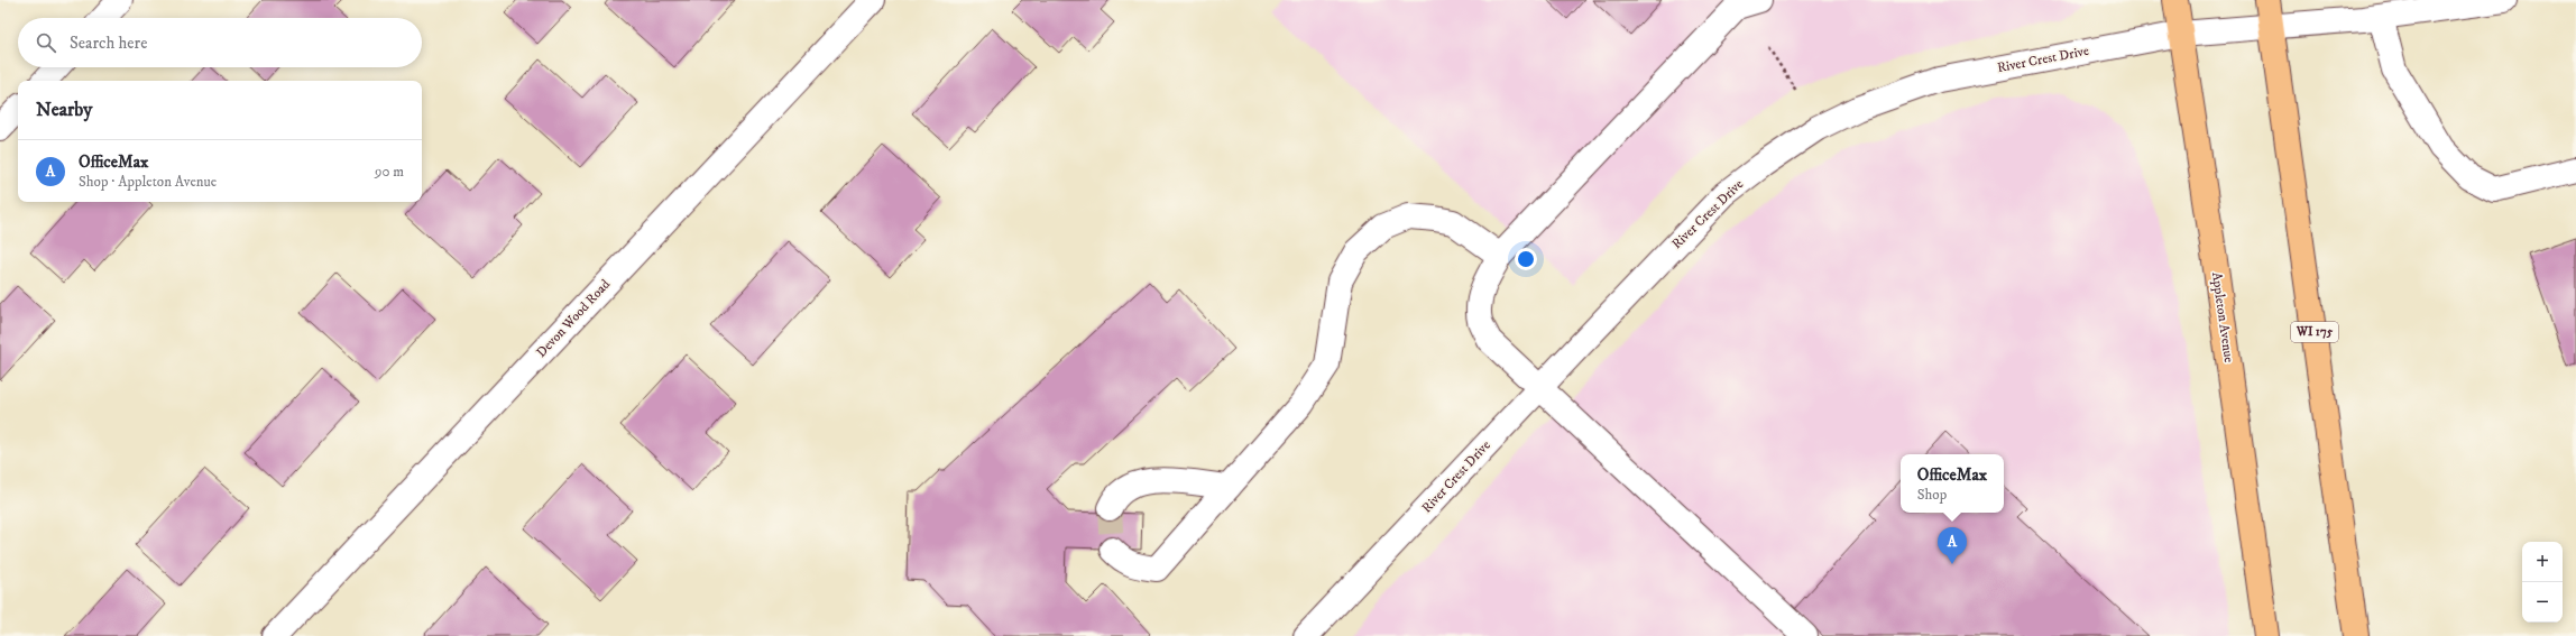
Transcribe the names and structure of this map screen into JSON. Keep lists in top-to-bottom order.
{
  "streets": {
    "main road": ["Appleton Avenue", "WI 175"],
    "street": ["River Crest Drive", "Devon Wood Road"]
  },
  "crossings": [
    ["River Crest Drive", "Appleton Avenue"],
    ["River Crest Drive", "WI 175"]
  ],
  "page": {
    "search": "Search here",
    "heading": "Nearby",
    "list": [
      {
        "mark": "A",
        "name": "OfficeMax",
        "note": "Shop · Appleton Avenue",
        "value": "90 m"
      }
    ],
    "popup": ["OfficeMax", "Shop"],
    "pins": "A",
    "map_buttons": ["+", "−"]
  }
}
